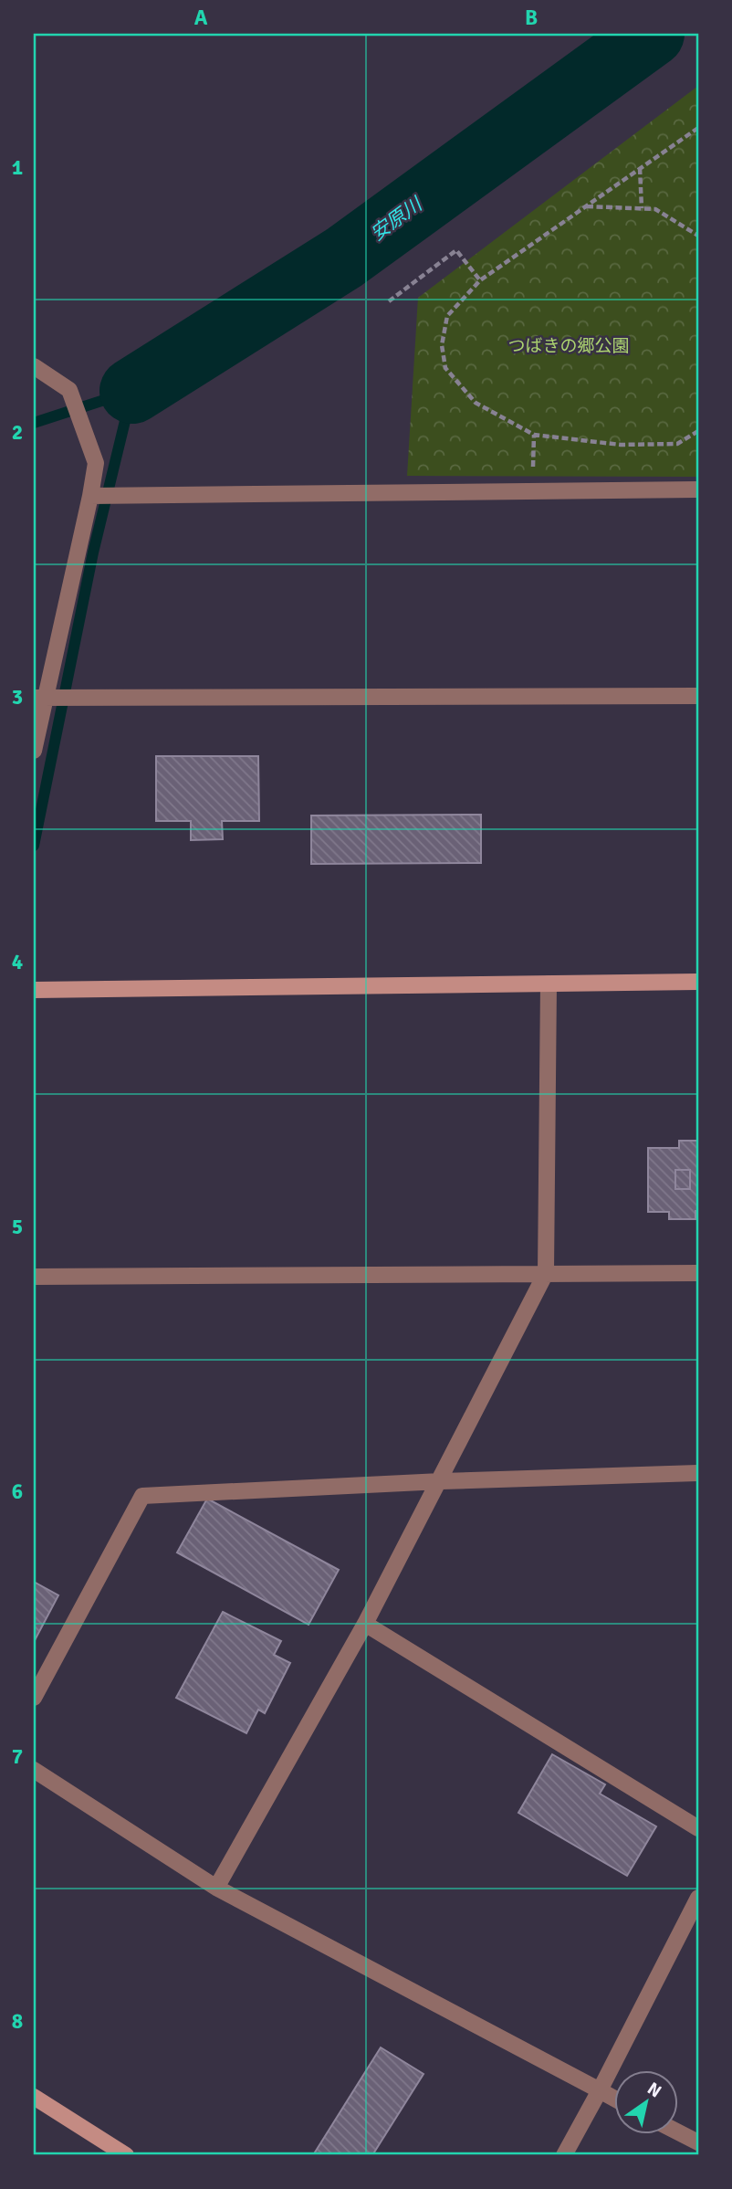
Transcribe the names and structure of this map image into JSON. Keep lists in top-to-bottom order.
{
  "water": ["安原川"],
  "parks": ["つばきの郷公園"],
  "north": "top right",
  "grid": {
    "columns": ["A", "B"],
    "rows": [
      "1",
      "2",
      "3",
      "4",
      "5",
      "6",
      "7",
      "8"
    ]
  }
}
